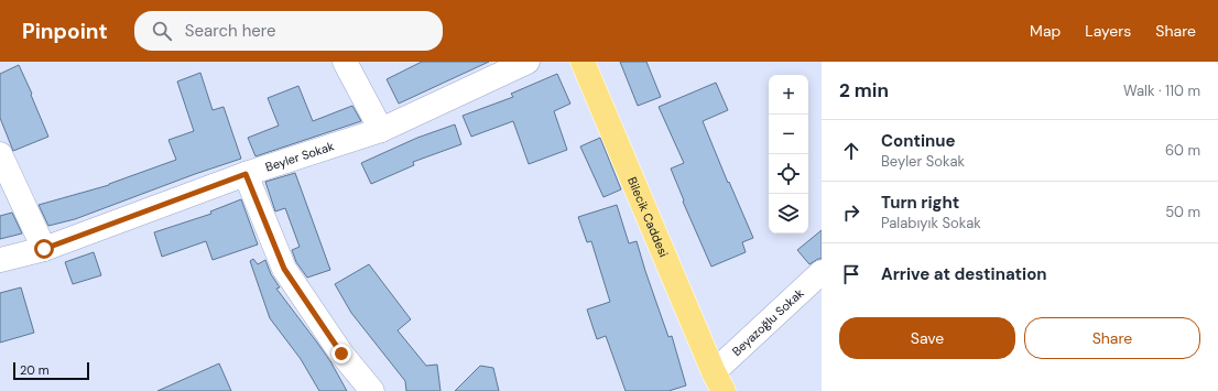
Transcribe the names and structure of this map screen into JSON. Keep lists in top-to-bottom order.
{
  "streets": {
    "main road": ["Bilecik Caddesi"],
    "street": ["Beyler Sokak", "Beyazoğlu Sokak"]
  },
  "crossings": [
    ["Bilecik Caddesi", "Beyazoğlu Sokak"]
  ],
  "scale_bar": "20 m",
  "page": {
    "header": "Pinpoint",
    "search": "Search here",
    "nav": ["Map", "Layers", "Share"],
    "heading": ["2 min", "Walk · 110 m"],
    "map_buttons": ["+", "−"],
    "list": [
      ["Continue", "Beyler Sokak", "60 m"],
      ["Turn right", "Palabıyık Sokak", "50 m"],
      "Arrive at destination"
    ],
    "buttons": ["Save", "Share"],
    "scale": "20 m"
  }
}
